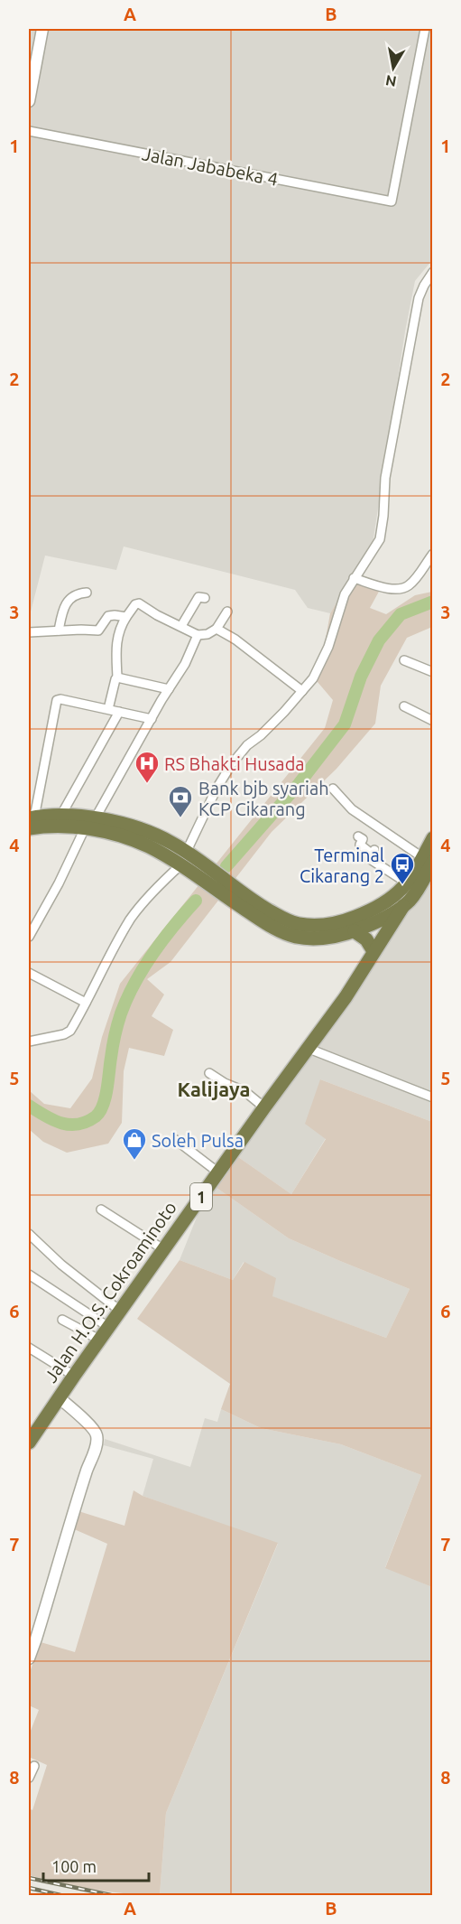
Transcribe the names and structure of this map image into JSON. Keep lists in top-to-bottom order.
{
  "streets": {
    "highway": ["1", "Jalan H.O.S. Cokroaminoto"],
    "street": ["Jalan Jababeka 4"]
  },
  "crossings": [
    ["1", "Jalan H.O.S. Cokroaminoto"]
  ],
  "districts": ["Kalijaya"],
  "places": {
    "hospital": ["RS Bhakti Husada"],
    "bank": ["Bank bjb syariah KCP Cikarang"],
    "bus stop": ["Terminal Cikarang 2"],
    "shop": ["Soleh Pulsa"]
  },
  "scale_bar": "100 m",
  "north": "bottom",
  "grid": {
    "columns": ["A", "B"],
    "rows": [
      "1",
      "2",
      "3",
      "4",
      "5",
      "6",
      "7",
      "8"
    ]
  }
}
